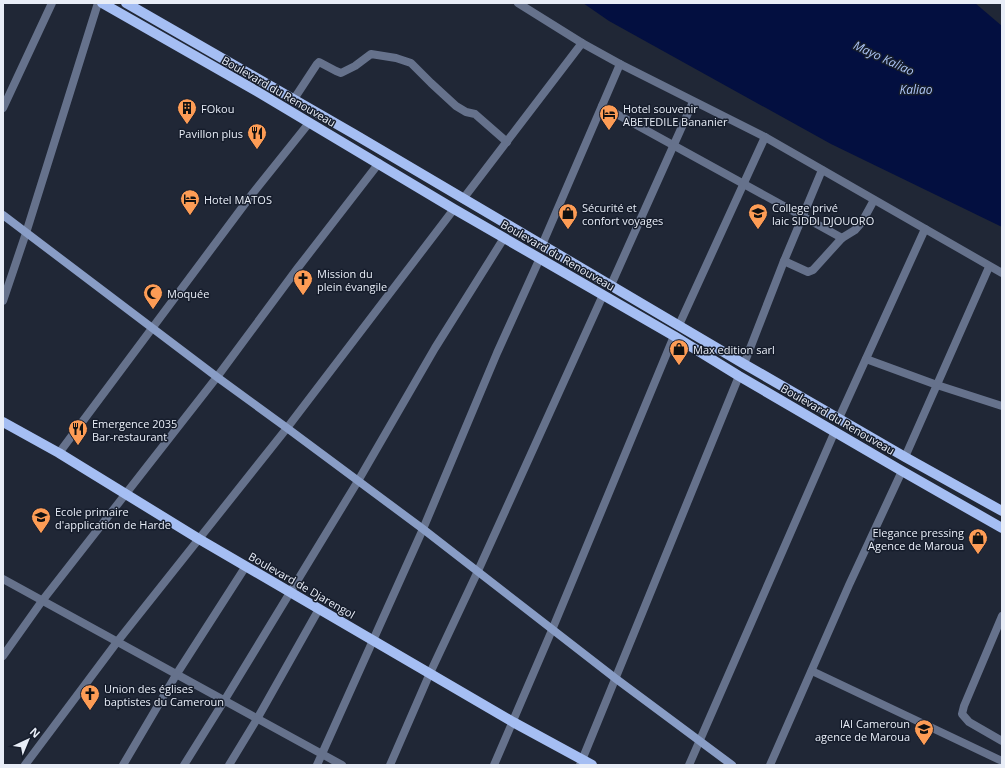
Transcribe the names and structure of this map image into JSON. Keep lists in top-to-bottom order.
{
  "streets": {
    "main road": ["Boulevard du Renouveau", "Boulevard de Djarengol"]
  },
  "water": ["Mayo Kaliao", "Kaliao"],
  "places": {
    "building": ["FOkou"],
    "hotel": ["Hotel souvenir ABETEDILE Bananier", "Hotel MATOS"],
    "restaurant": ["Pavillon plus", "Emergence 2035 Bar-restaurant"],
    "shop": ["Sécurité et confort voyages", "Max edition sarl", "Elegance pressing Agence de Maroua"],
    "school or university": ["College privé laic SIDDI DJOUORO", "Ecole primaire d'application de Harde", "IAI Cameroun agence de Maroua"],
    "church": ["Mission du plein évangile", "Union des églises baptistes du Cameroun"],
    "mosque": ["Moquée"]
  },
  "north": "top right"
}
